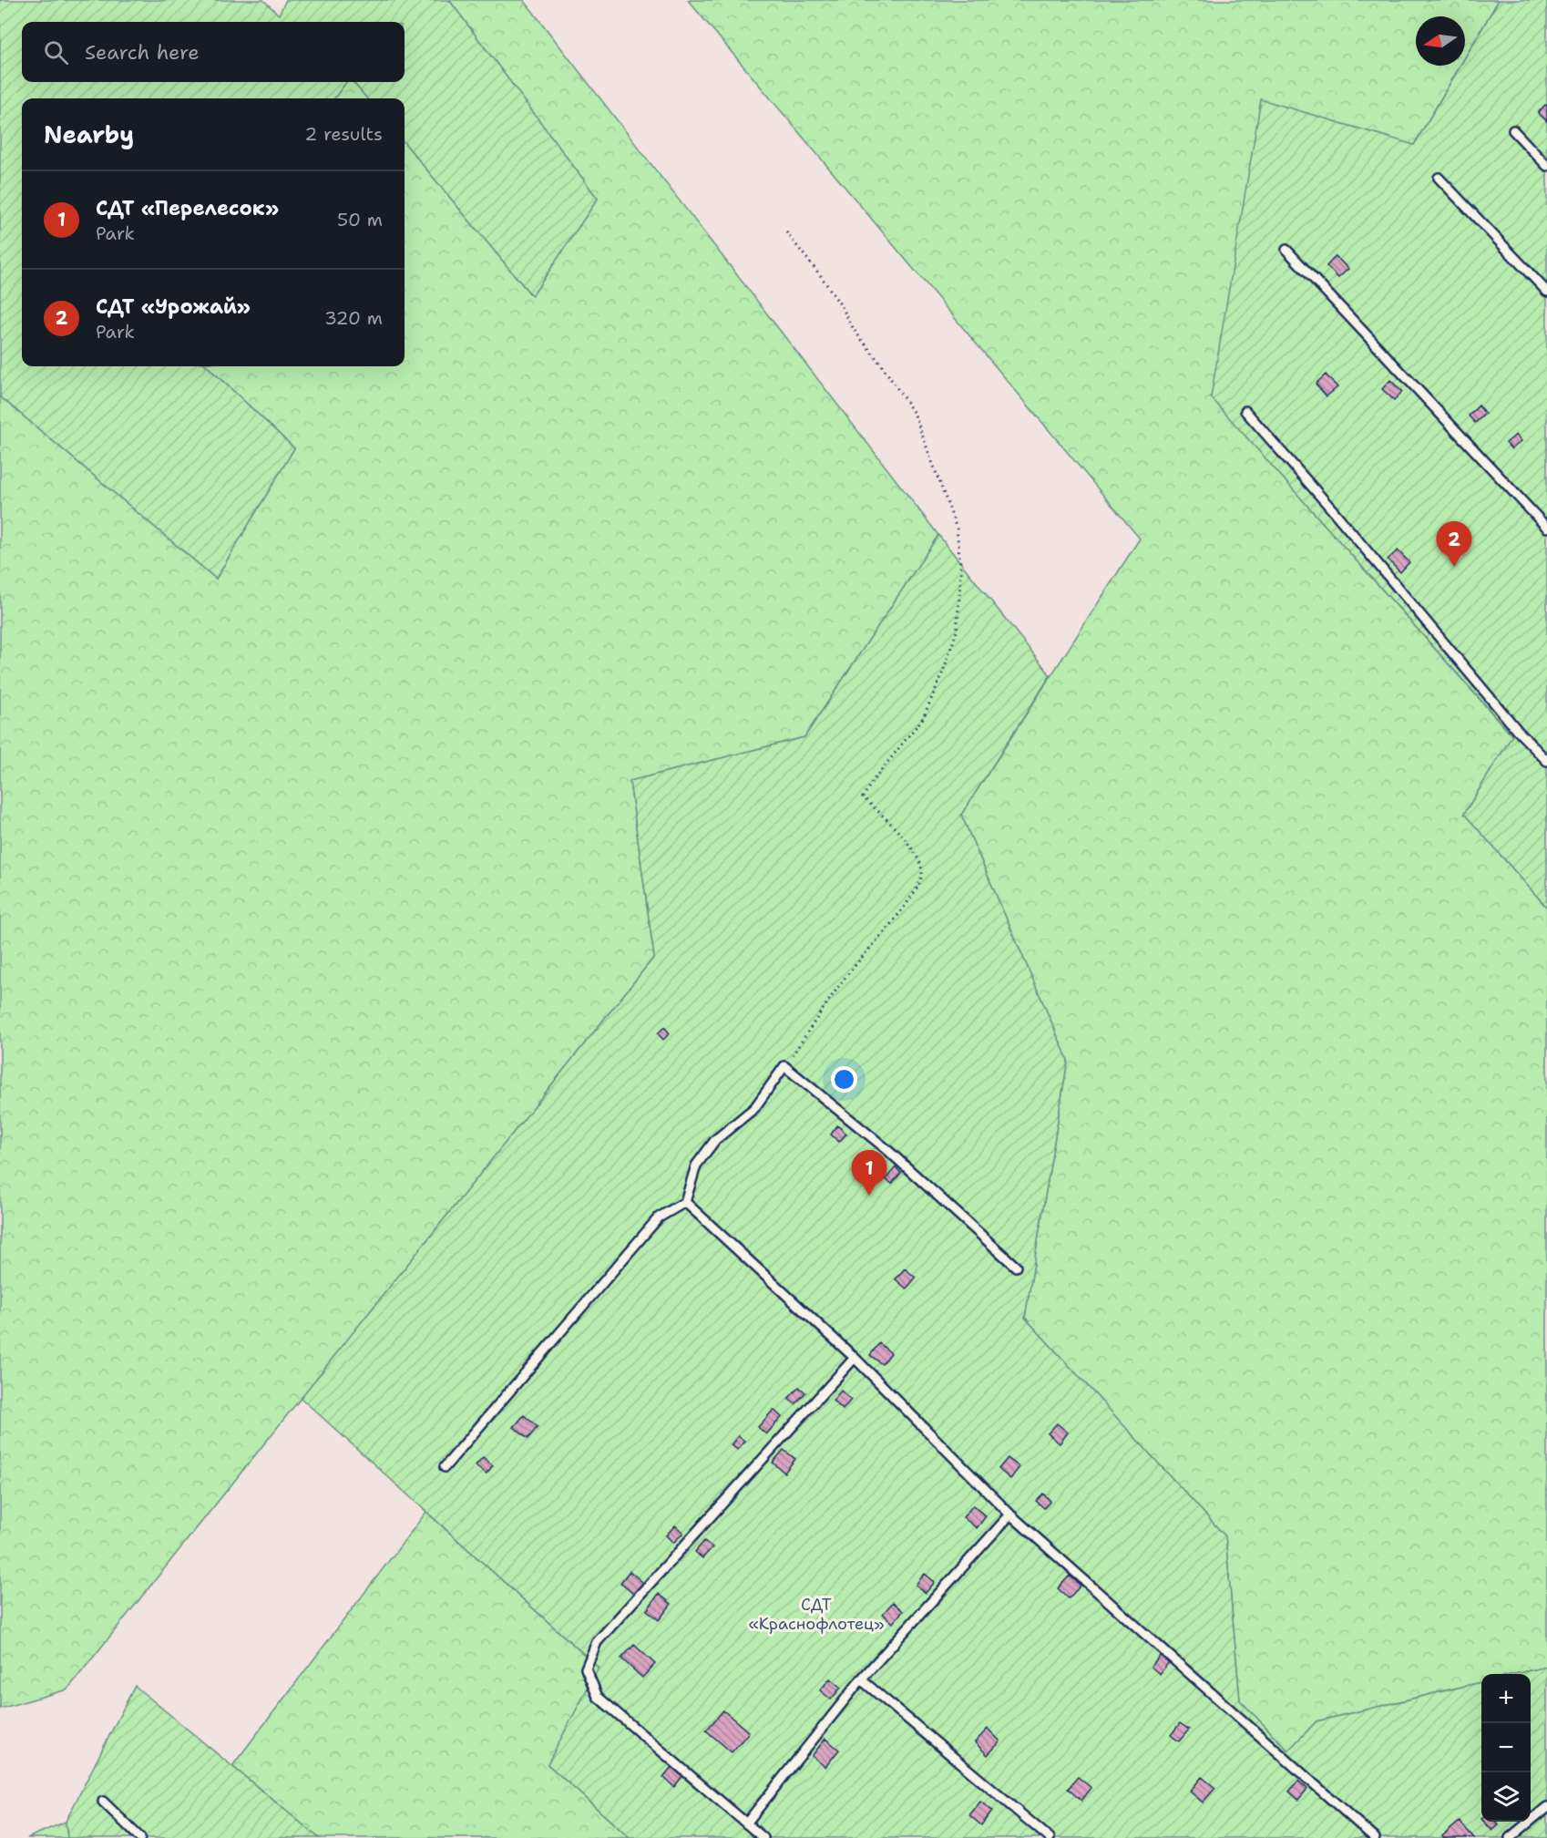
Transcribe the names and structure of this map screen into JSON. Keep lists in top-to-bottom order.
{
  "parks": ["СДТ «Краснофлотец»"],
  "north": "left",
  "page": {
    "search": "Search here",
    "heading": ["Nearby", "2 results"],
    "list": [
      {
        "mark": "1",
        "name": "СДТ «Перелесок»",
        "note": "Park",
        "value": "50 m"
      },
      {
        "mark": "2",
        "name": "СДТ «Урожай»",
        "note": "Park",
        "value": "320 m"
      }
    ],
    "pins": ["2", "1"],
    "map_buttons": ["+", "−"]
  }
}
